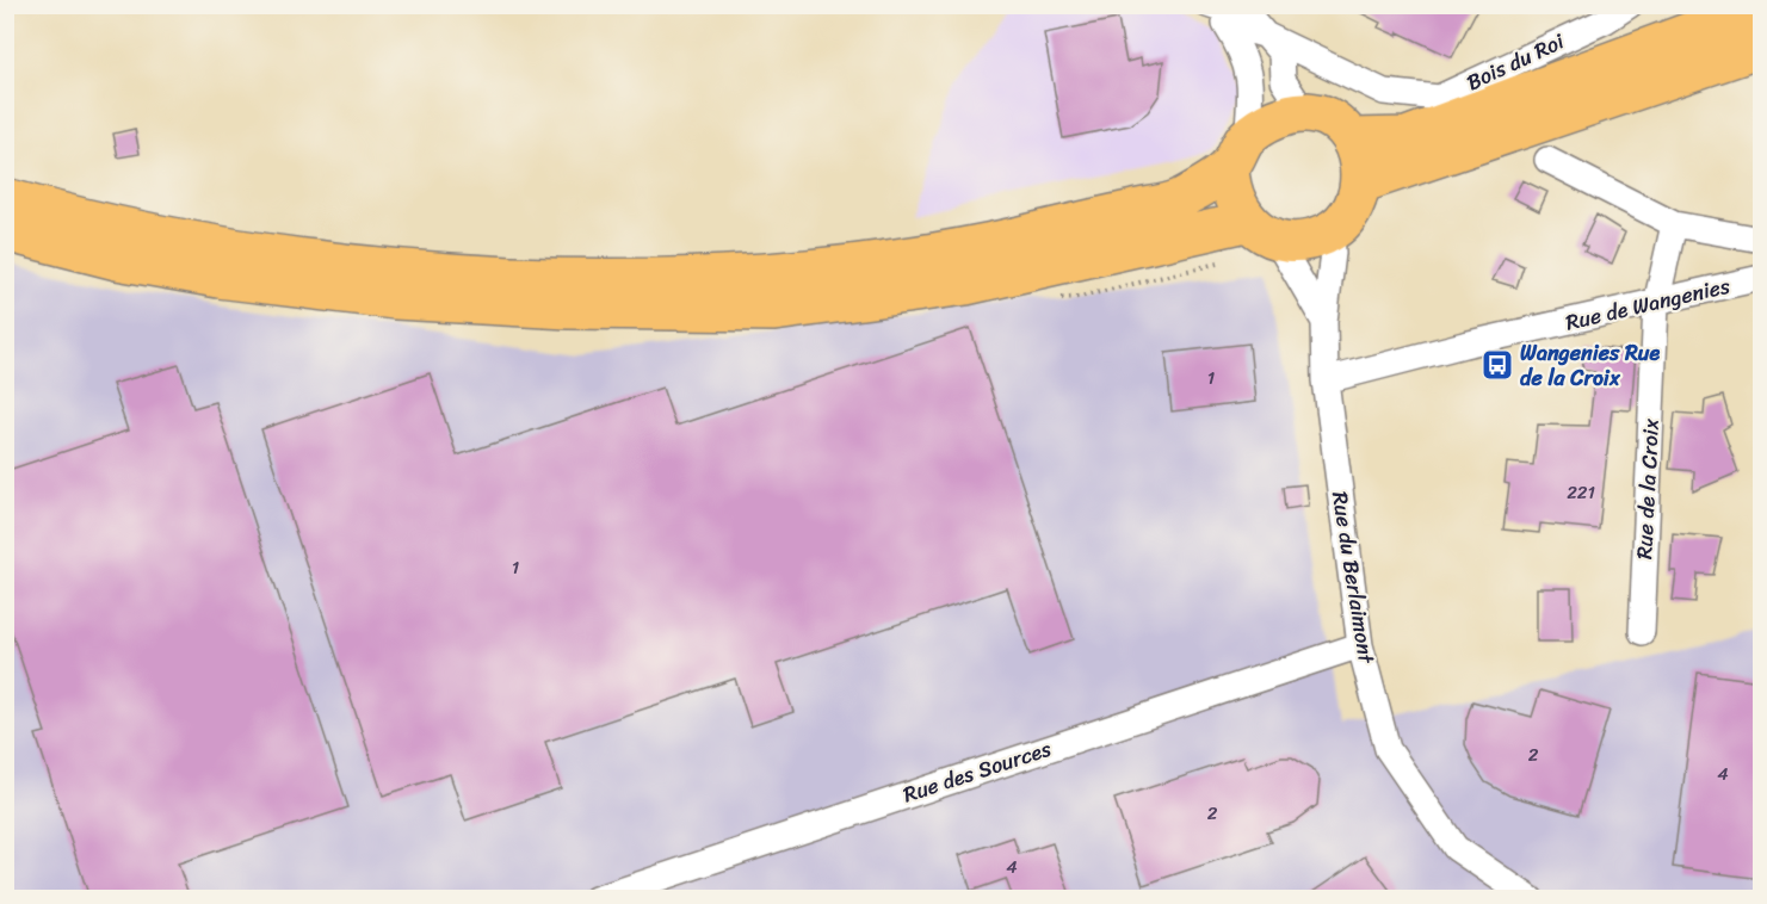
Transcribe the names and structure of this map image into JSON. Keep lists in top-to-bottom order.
{
  "streets": {
    "street": [
      "Bois du Roi",
      "Rue de Wangenies",
      "Rue de la Croix",
      "Rue du Berlaimont",
      "Rue des Sources"
    ]
  },
  "crossings": [
    ["Rue de Wangenies", "Rue de la Croix"],
    ["Rue de Wangenies", "Rue du Berlaimont"],
    ["Rue du Berlaimont", "Rue des Sources"]
  ],
  "places": {
    "bus stop": ["Wangenies Rue de la Croix"]
  },
  "house_numbers": [
    "1",
    "221",
    "1",
    "2",
    "4",
    "2",
    "4"
  ]
}
